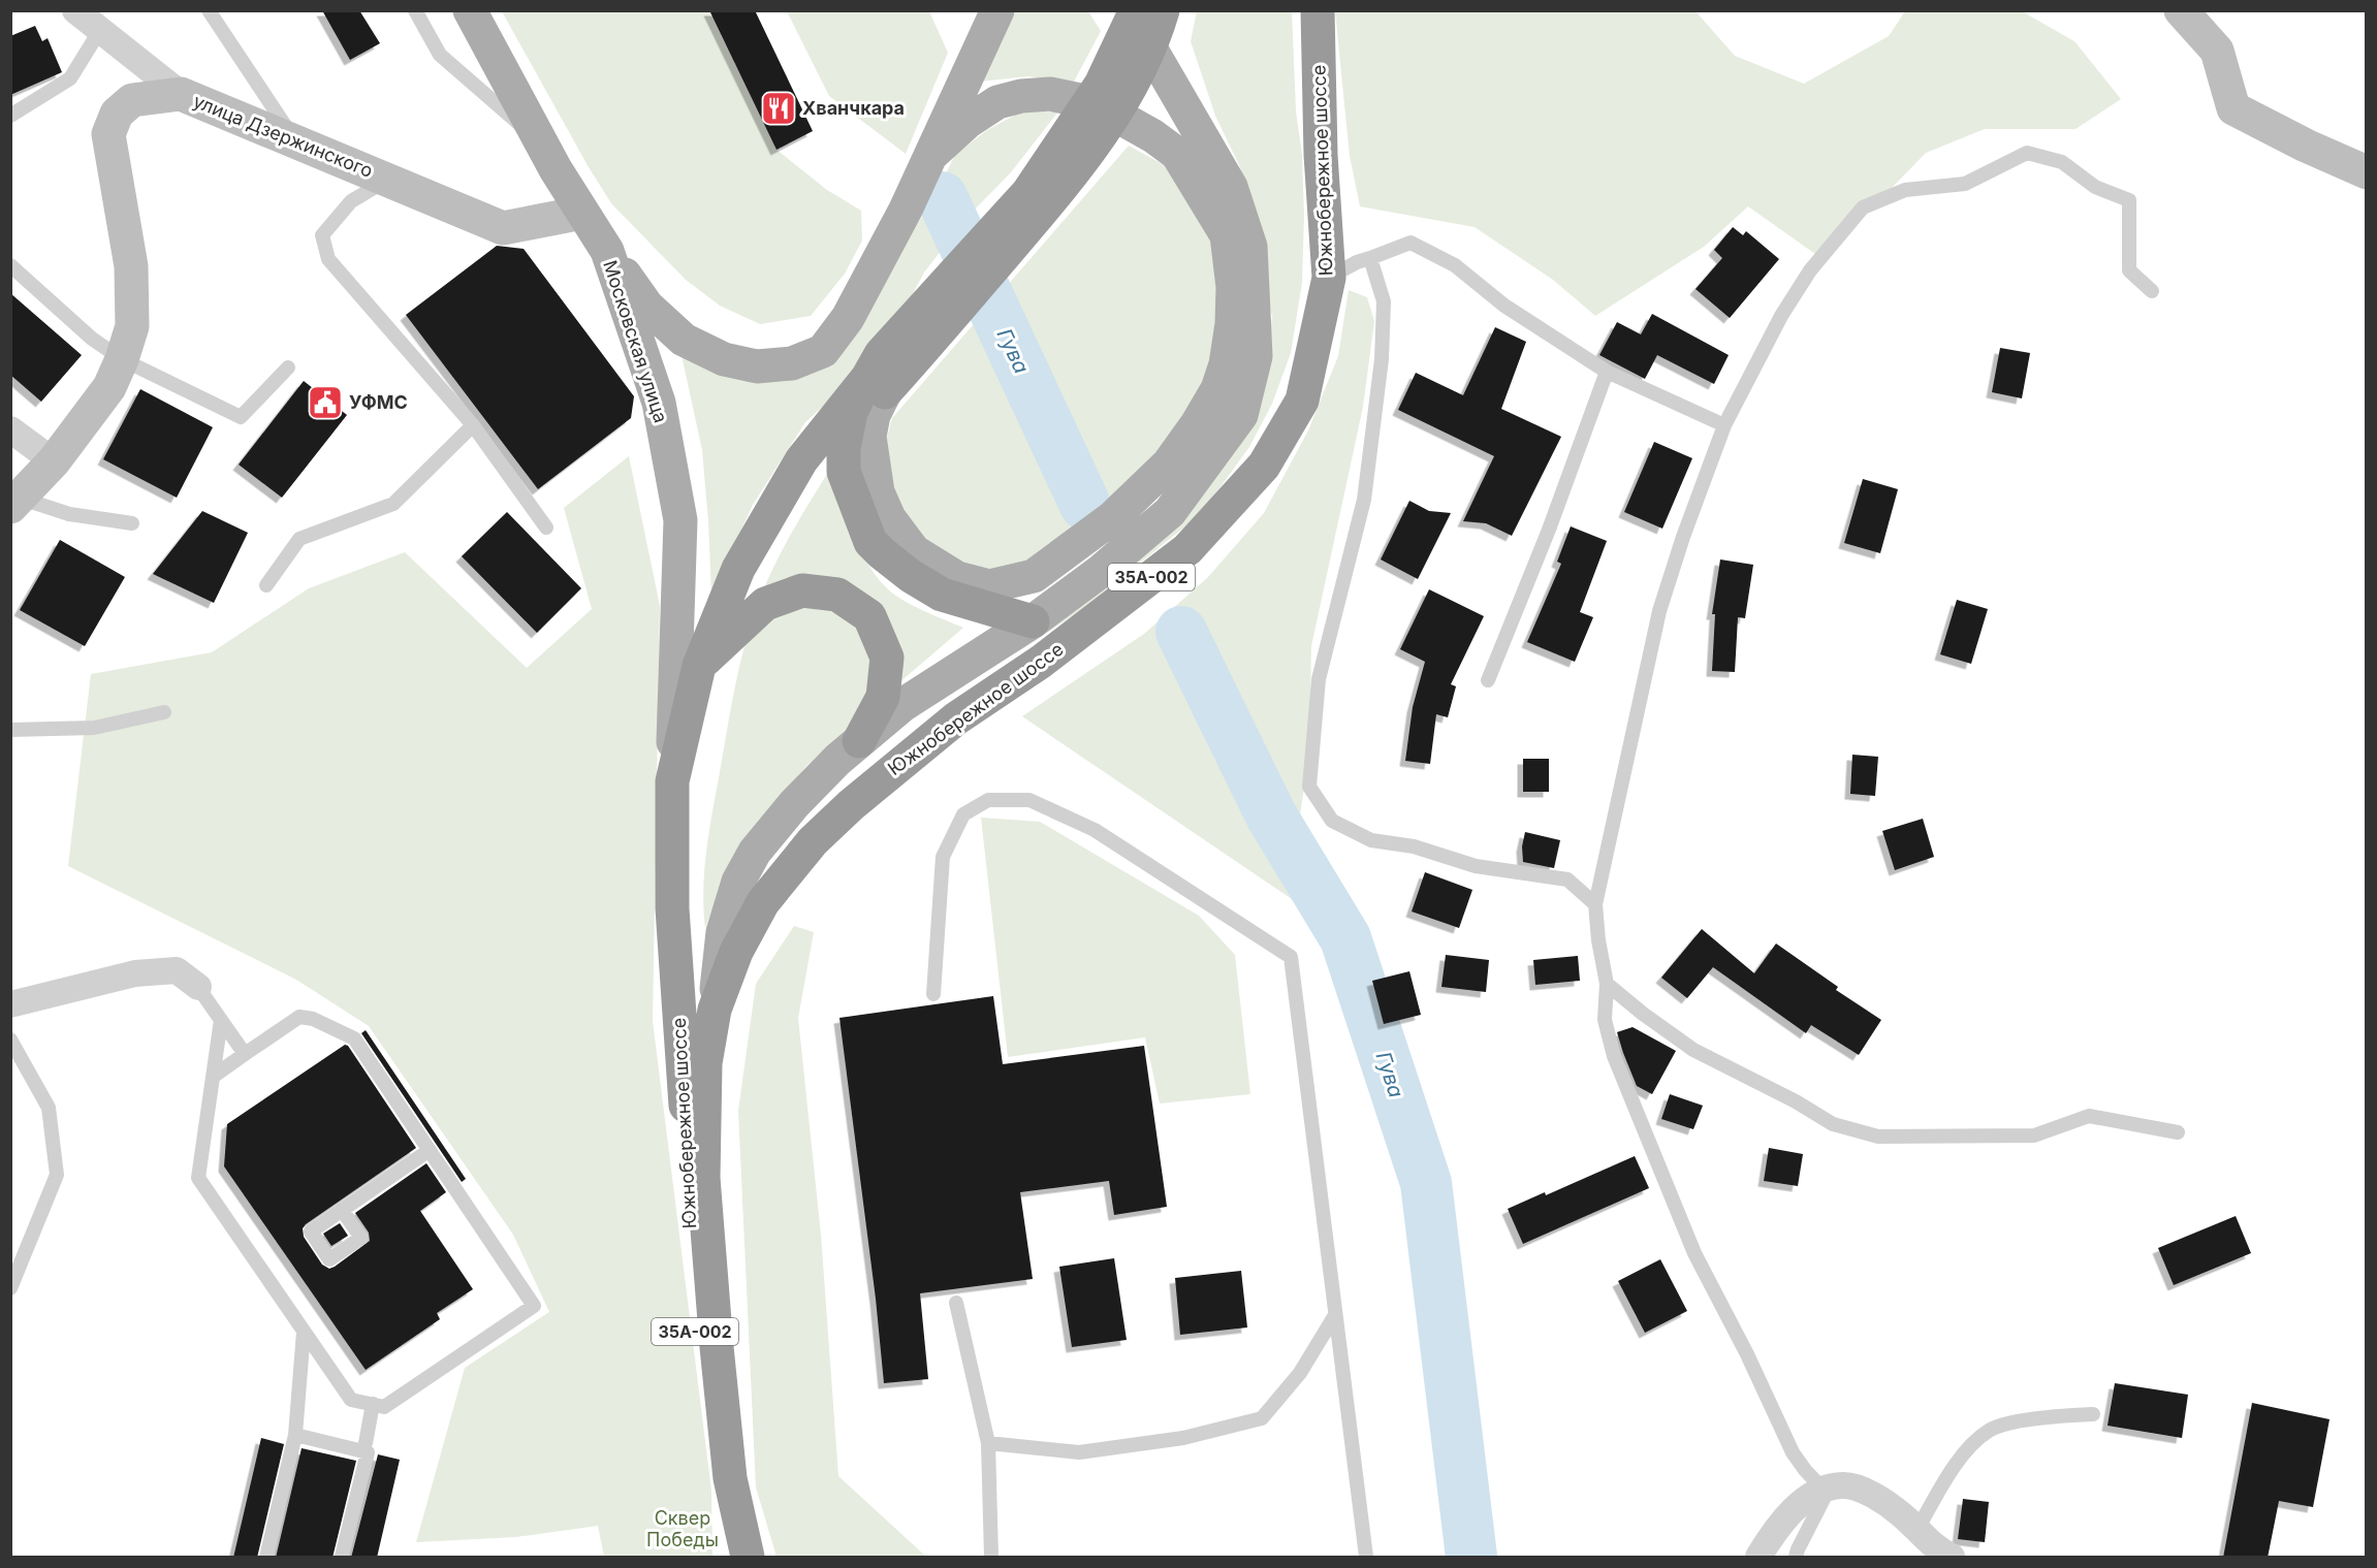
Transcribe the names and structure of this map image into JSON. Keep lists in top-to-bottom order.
{
  "streets": {
    "highway": ["Южнобережное шоссе", "35А-002"],
    "main road": ["Московская улица"],
    "street": ["улица Дзержинского"]
  },
  "crossings": [
    ["улица Дзержинского", "Московская улица"],
    ["Южнобережное шоссе", "Московская улица"]
  ],
  "water": ["Гува"],
  "parks": ["Сквер Победы"],
  "places": {
    "restaurant": ["Хванчкара"],
    "public building": ["УФМС"]
  }
}
